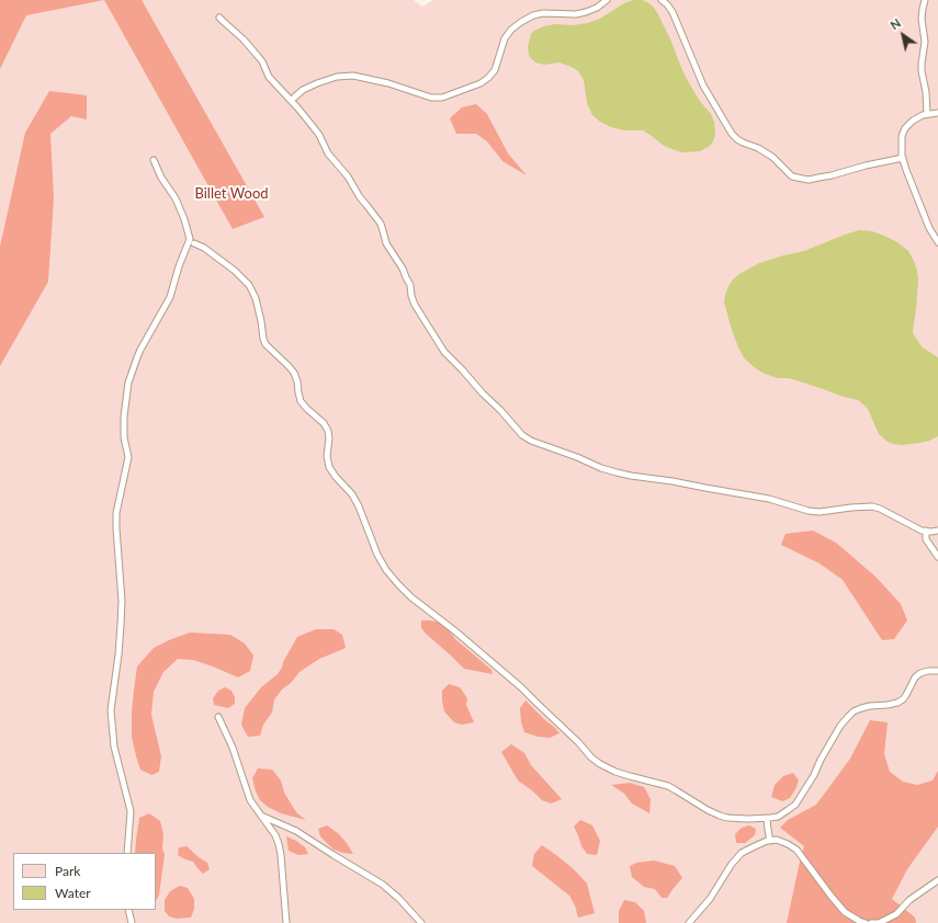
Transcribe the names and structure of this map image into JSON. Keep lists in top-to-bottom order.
{
  "parks": ["Billet Wood"],
  "legend": ["Park", "Water"],
  "north": "top left"
}
